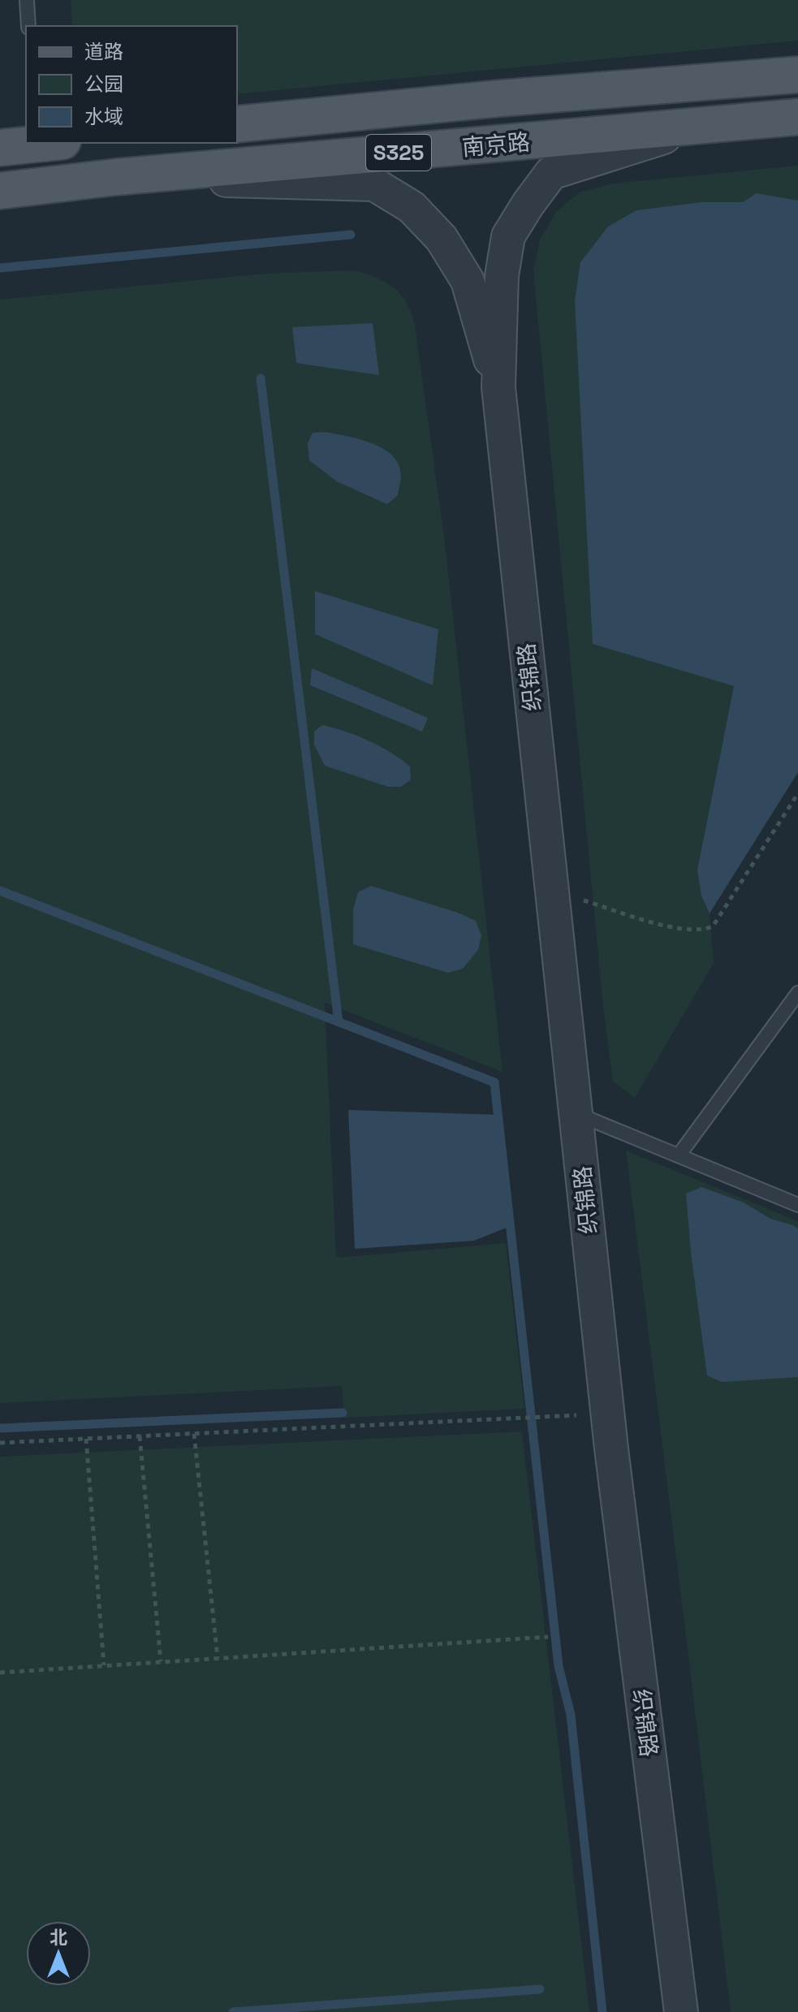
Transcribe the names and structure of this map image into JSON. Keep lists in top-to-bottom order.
{
  "streets": {
    "main road": ["南京路", "S325"],
    "street": ["织锦路"]
  },
  "legend": ["道路", "公园", "水域"],
  "north": "top"
}
